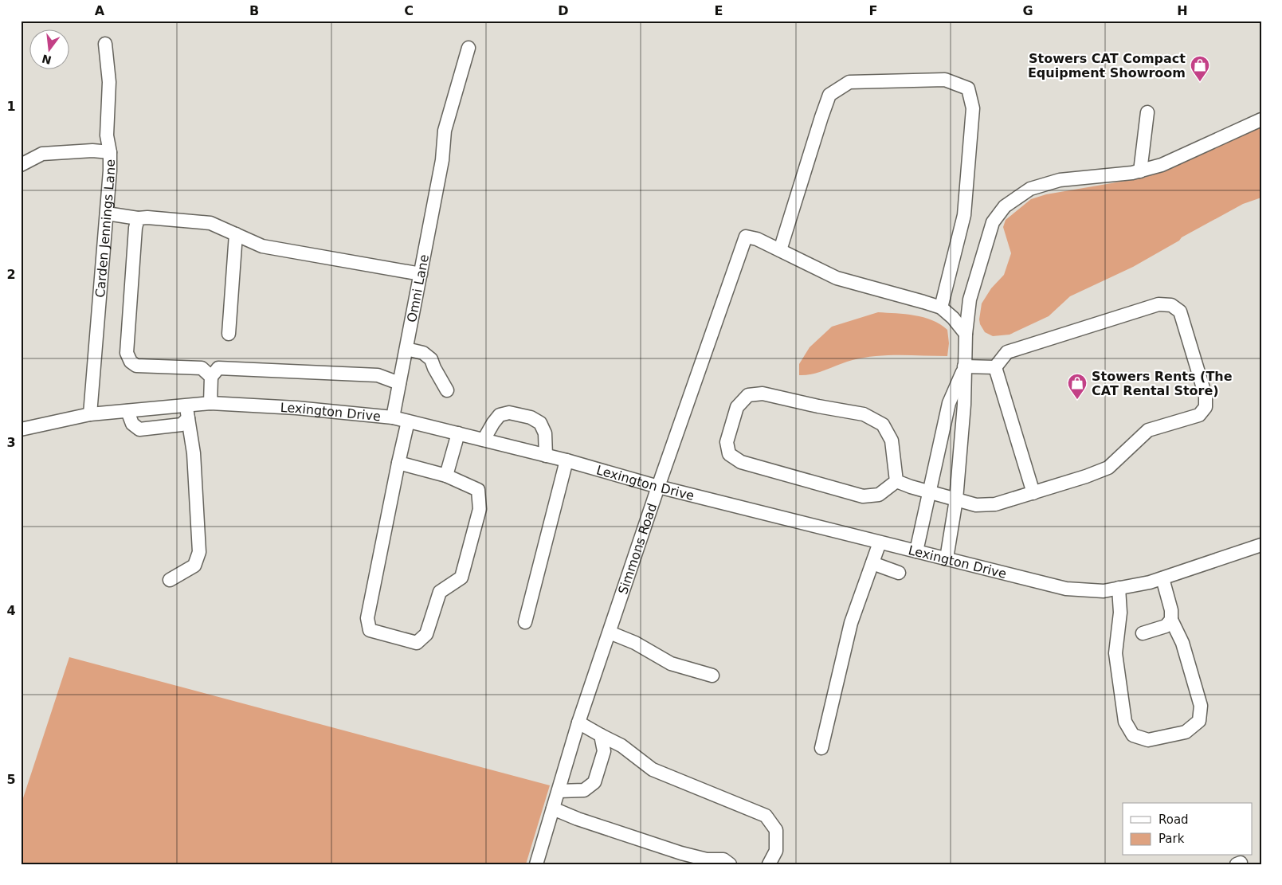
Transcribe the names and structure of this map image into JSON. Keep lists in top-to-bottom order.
{
  "streets": {
    "street": [
      "Carden Jennings Lane",
      "Omni Lane",
      "Lexington Drive",
      "Simmons Road"
    ]
  },
  "crossings": [
    ["Carden Jennings Lane", "Lexington Drive"],
    ["Omni Lane", "Lexington Drive"],
    ["Lexington Drive", "Simmons Road"]
  ],
  "places": {
    "shop": ["Stowers CAT Compact Equipment Showroom", "Stowers Rents (The CAT Rental Store)"]
  },
  "legend": ["Road", "Park"],
  "north": "bottom",
  "grid": {
    "columns": [
      "A",
      "B",
      "C",
      "D",
      "E",
      "F",
      "G",
      "H"
    ],
    "rows": [
      "1",
      "2",
      "3",
      "4",
      "5"
    ]
  }
}
